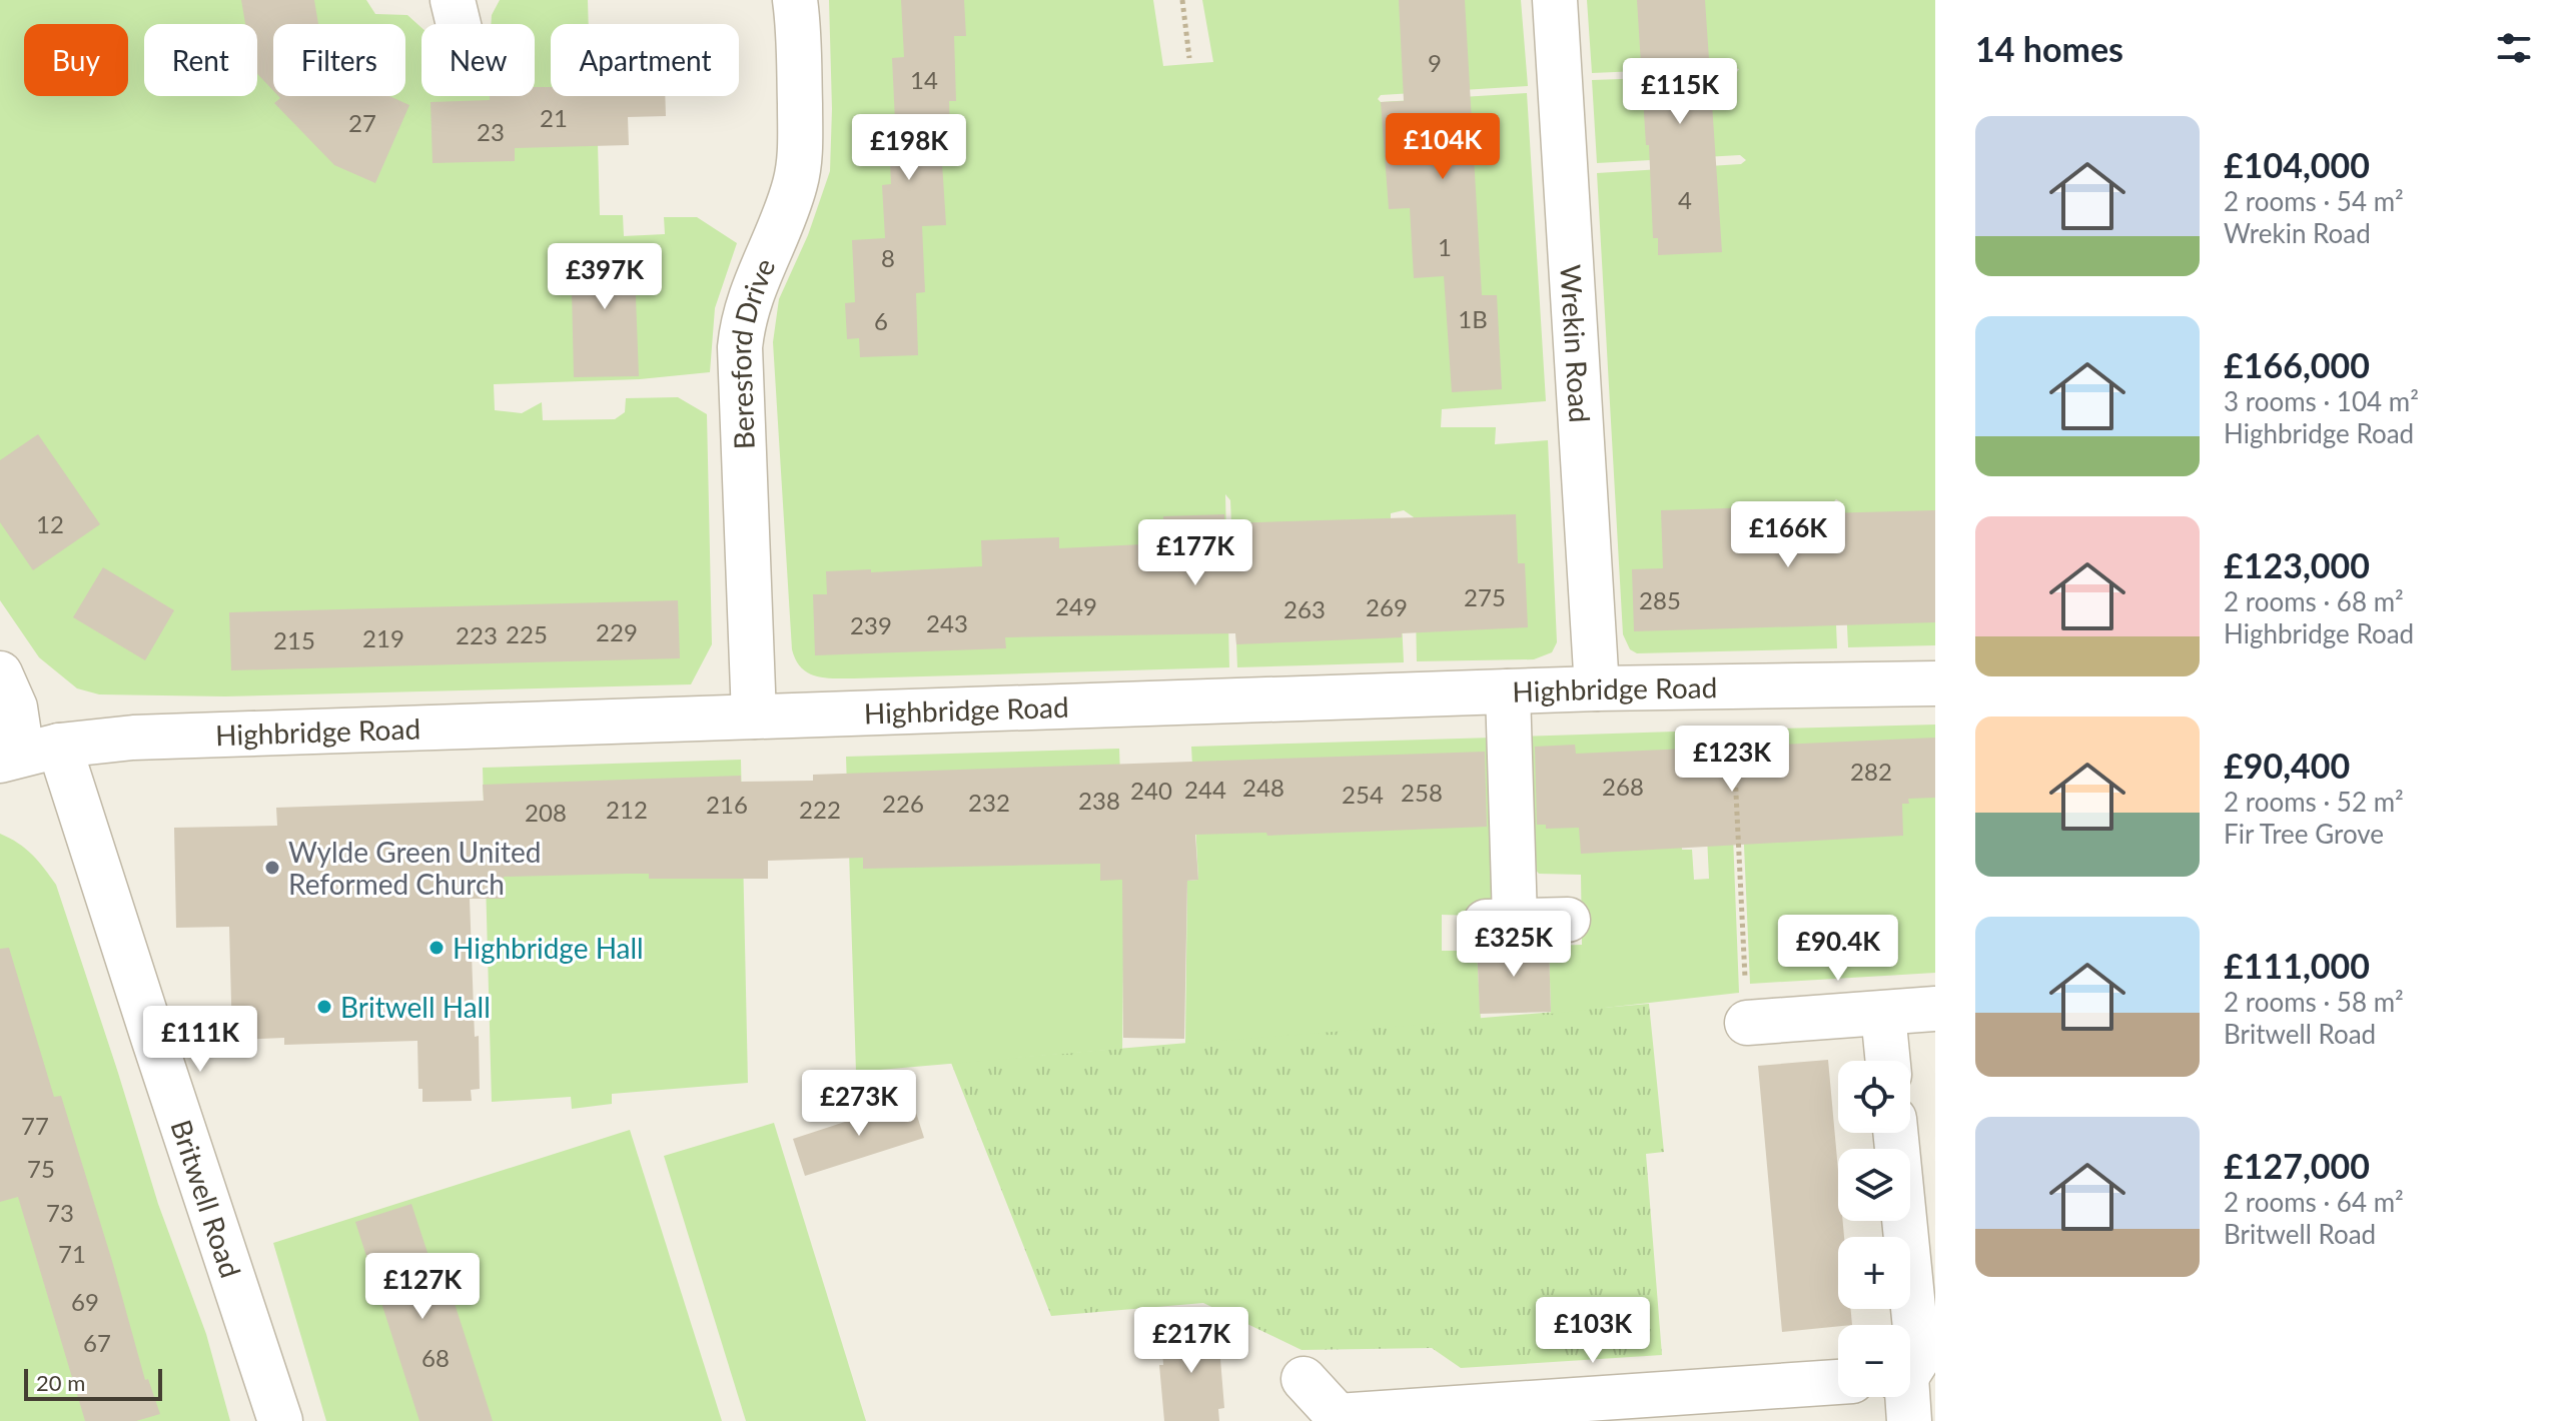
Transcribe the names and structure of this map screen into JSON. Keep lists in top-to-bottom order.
{
  "streets": {
    "street": [
      "Wrekin Road",
      "Beresford Drive",
      "Highbridge Road",
      "Britwell Road"
    ]
  },
  "crossings": [
    ["Wrekin Road", "Highbridge Road"],
    ["Beresford Drive", "Highbridge Road"],
    ["Highbridge Road", "Britwell Road"]
  ],
  "places": ["Wylde Green United Reformed Church", "Highbridge Hall", "Britwell Hall"],
  "house_numbers": [
    "9",
    "14",
    "21",
    "27",
    "23",
    "4",
    "1",
    "8",
    "1B",
    "6",
    "12",
    "275",
    "285",
    "249",
    "269",
    "263",
    "243",
    "239",
    "229",
    "225",
    "223",
    "219",
    "215",
    "282",
    "268",
    "248",
    "244",
    "240",
    "258",
    "254",
    "238",
    "232",
    "226",
    "216",
    "212",
    "222",
    "208",
    "77",
    "75",
    "73",
    "71",
    "69",
    "67",
    "68"
  ],
  "scale_bar": "20 m",
  "page": {
    "heading": "14 homes",
    "chip": [
      "Buy",
      "Rent",
      "Filters",
      "New",
      "Apartment"
    ],
    "price": [
      "£115K",
      "£104K",
      "£198K",
      "£397K",
      "£166K",
      "£177K",
      "£123K",
      "£325K",
      "£90.4K",
      "£111K",
      "£273K",
      "£127K",
      "£103K",
      "£217K"
    ],
    "list": [
      {
        "name": "£104,000",
        "note": "2 rooms · 54 m² · Wrekin Road"
      },
      {
        "name": "£166,000",
        "note": "3 rooms · 104 m² · Highbridge Road"
      },
      {
        "name": "£123,000",
        "note": "2 rooms · 68 m² · Highbridge Road"
      },
      {
        "name": "£90,400",
        "note": "2 rooms · 52 m² · Fir Tree Grove"
      },
      {
        "name": "£111,000",
        "note": "2 rooms · 58 m² · Britwell Road"
      },
      {
        "name": "£127,000",
        "note": "2 rooms · 64 m² · Britwell Road"
      }
    ],
    "map_buttons": ["+", "−"],
    "scale": "20 m"
  }
}
